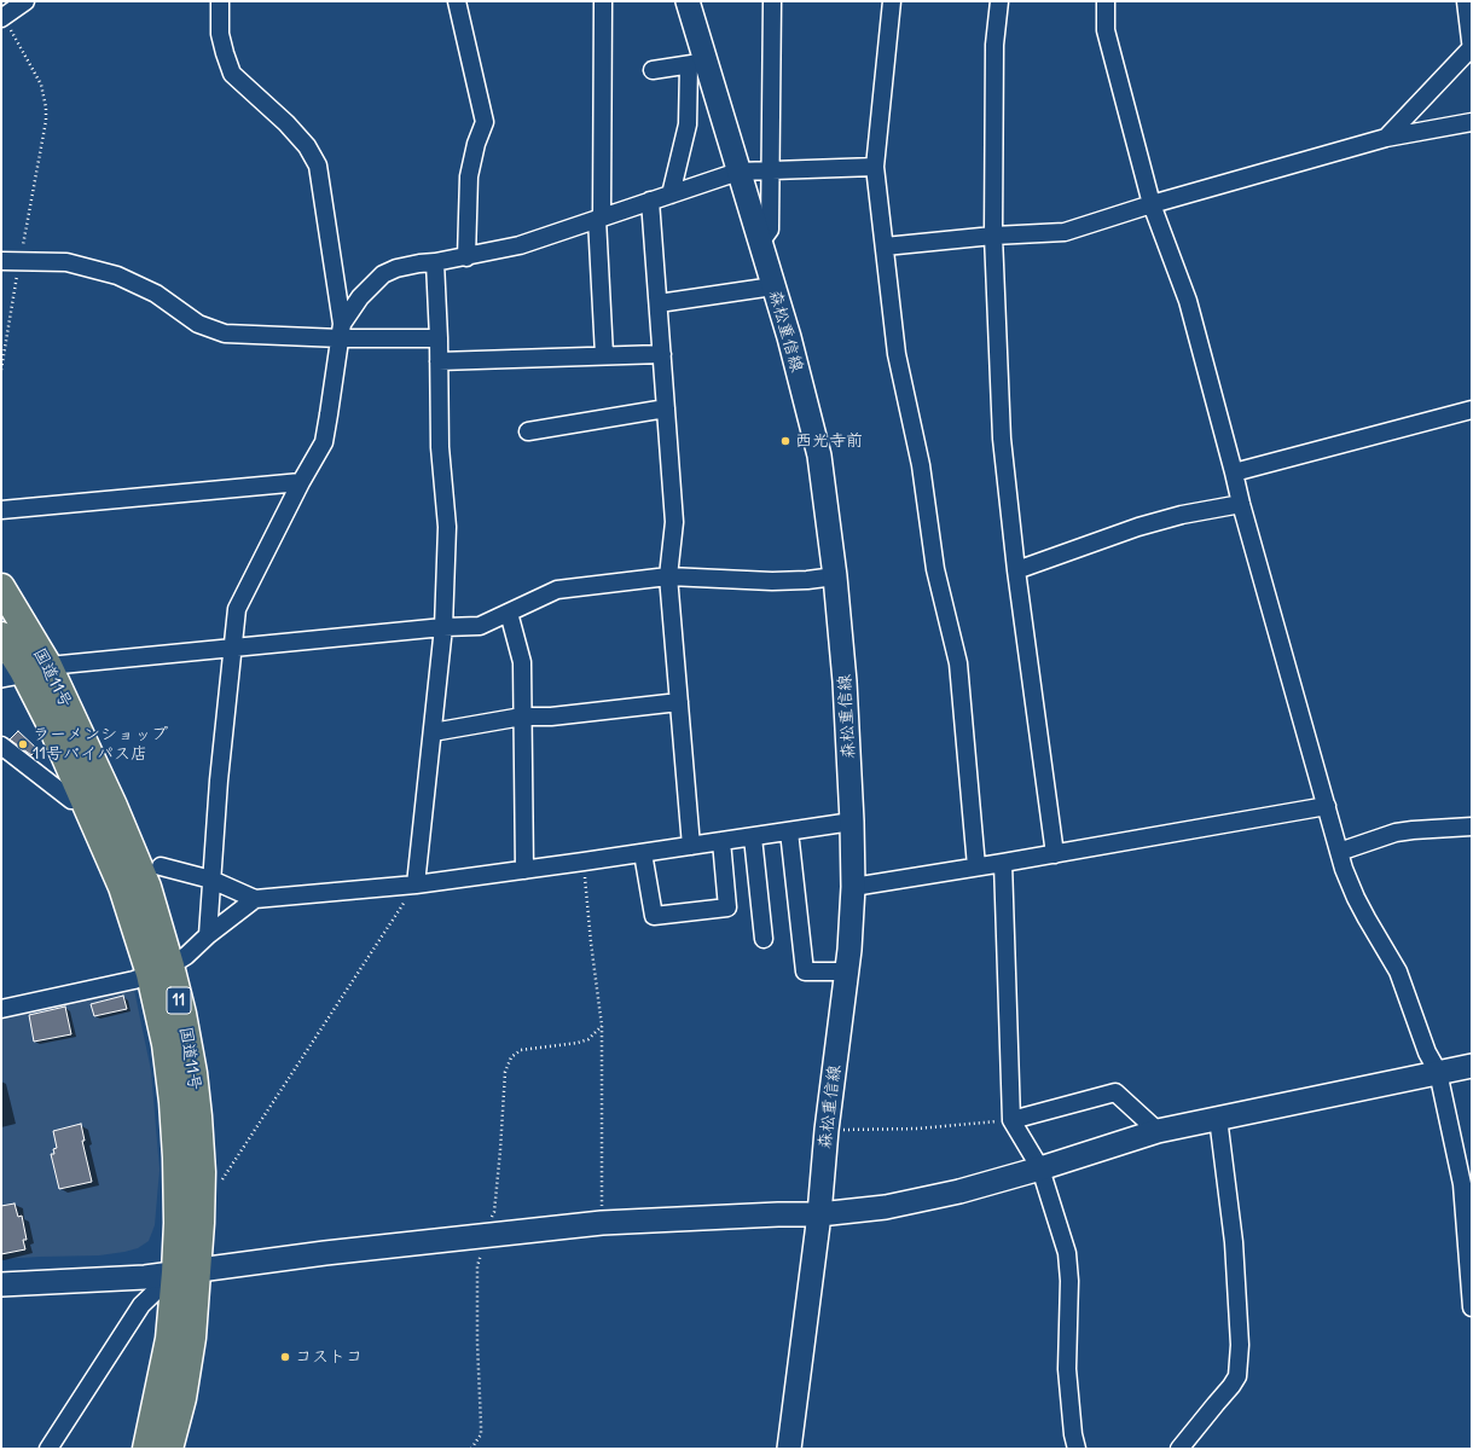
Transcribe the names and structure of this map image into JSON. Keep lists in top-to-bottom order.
{
  "streets": {
    "highway": ["国道11号", "11"],
    "street": ["森松重信線"]
  },
  "places": ["西光寺前", "ラーメンショップ 11号バイパス店", "コストコ"]
}
